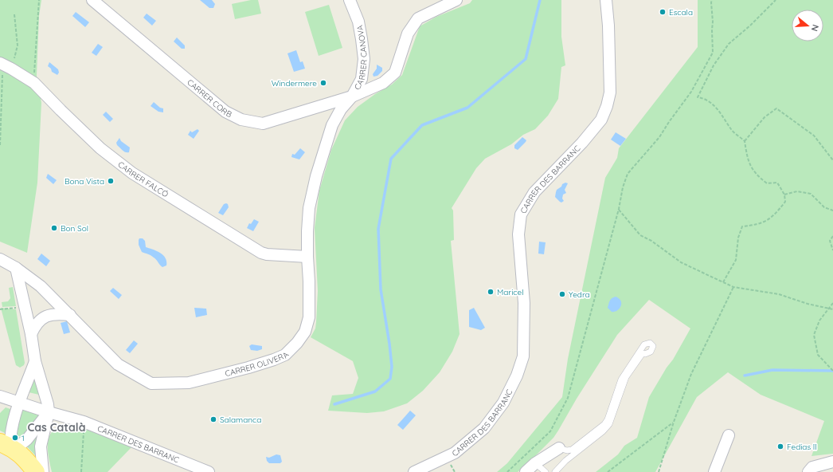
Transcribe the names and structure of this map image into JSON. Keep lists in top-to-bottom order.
{
  "streets": {
    "street": [
      "CARRER CANOVA",
      "CARRER CORB",
      "CARRER FALCÓ",
      "CARRER DES BARRANC",
      "CARRER OLIVERA"
    ]
  },
  "crossings": [
    ["CARRER CANOVA", "CARRER CORB"],
    ["CARRER CANOVA", "CARRER OLIVERA"],
    ["CARRER CORB", "CARRER OLIVERA"],
    ["CARRER FALCÓ", "CARRER OLIVERA"]
  ],
  "districts": ["Cas Català"],
  "places": [
    "Escala",
    "Windermere",
    "Bona Vista",
    "Bon Sol",
    "Maricel",
    "Yedra",
    "Salamanca",
    "1",
    "Fedias II"
  ],
  "north": "right"
}
